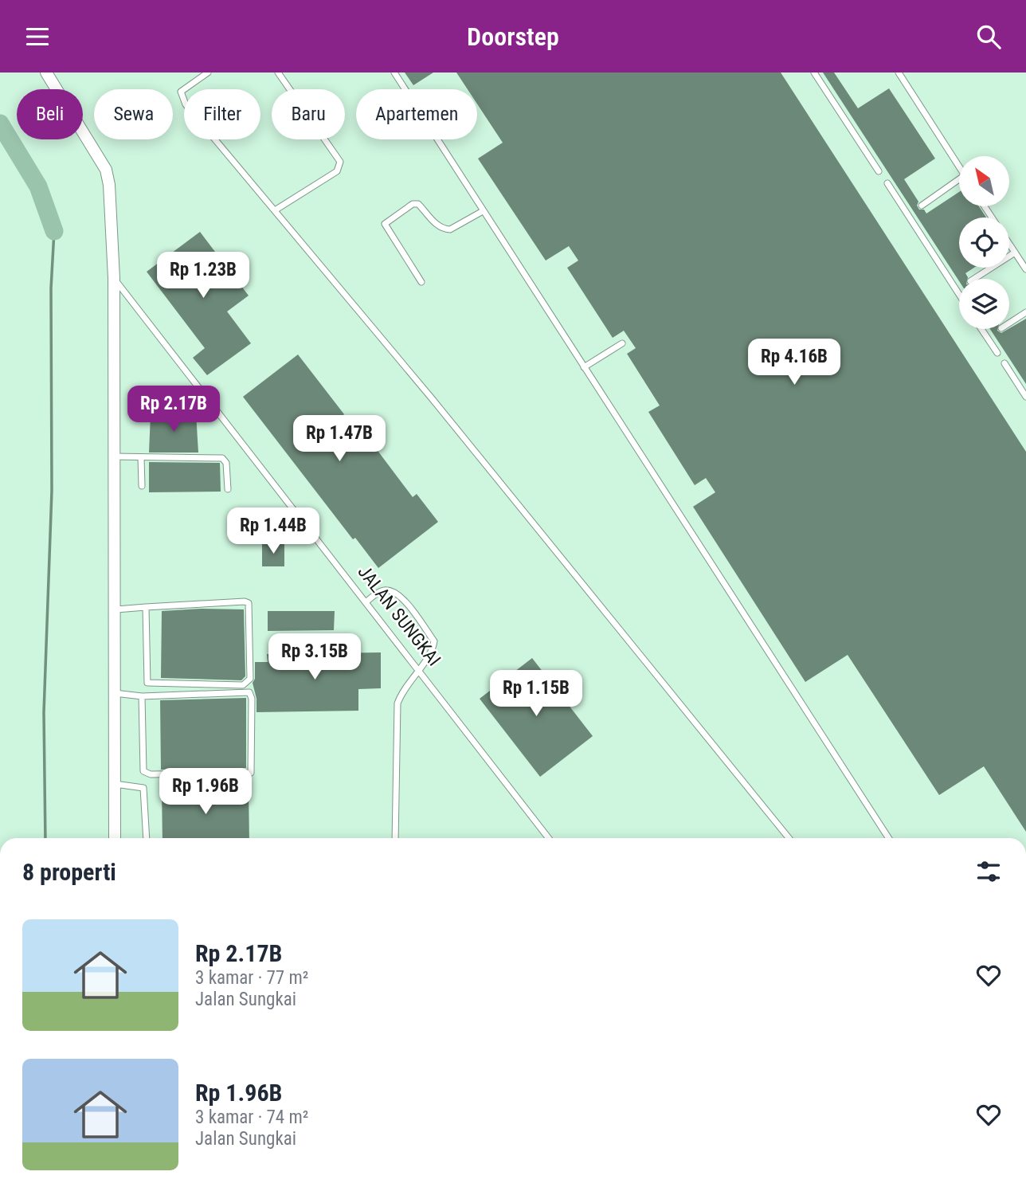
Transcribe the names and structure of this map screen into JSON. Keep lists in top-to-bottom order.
{
  "streets": {
    "lane": ["JALAN SUNGKAI"]
  },
  "north": "top left",
  "page": {
    "header": "Doorstep",
    "chip": [
      "Beli",
      "Sewa",
      "Filter",
      "Baru",
      "Apartemen"
    ],
    "price": [
      "Rp 1.23B",
      "Rp 4.16B",
      "Rp 2.17B",
      "Rp 1.47B",
      "Rp 1.44B",
      "Rp 3.15B",
      "Rp 1.15B",
      "Rp 1.96B"
    ],
    "heading": "8 properti",
    "list": [
      {
        "name": "Rp 2.17B",
        "note": "3 kamar · 77 m² · Jalan Sungkai"
      },
      {
        "name": "Rp 1.96B",
        "note": "3 kamar · 74 m² · Jalan Sungkai"
      }
    ]
  }
}
